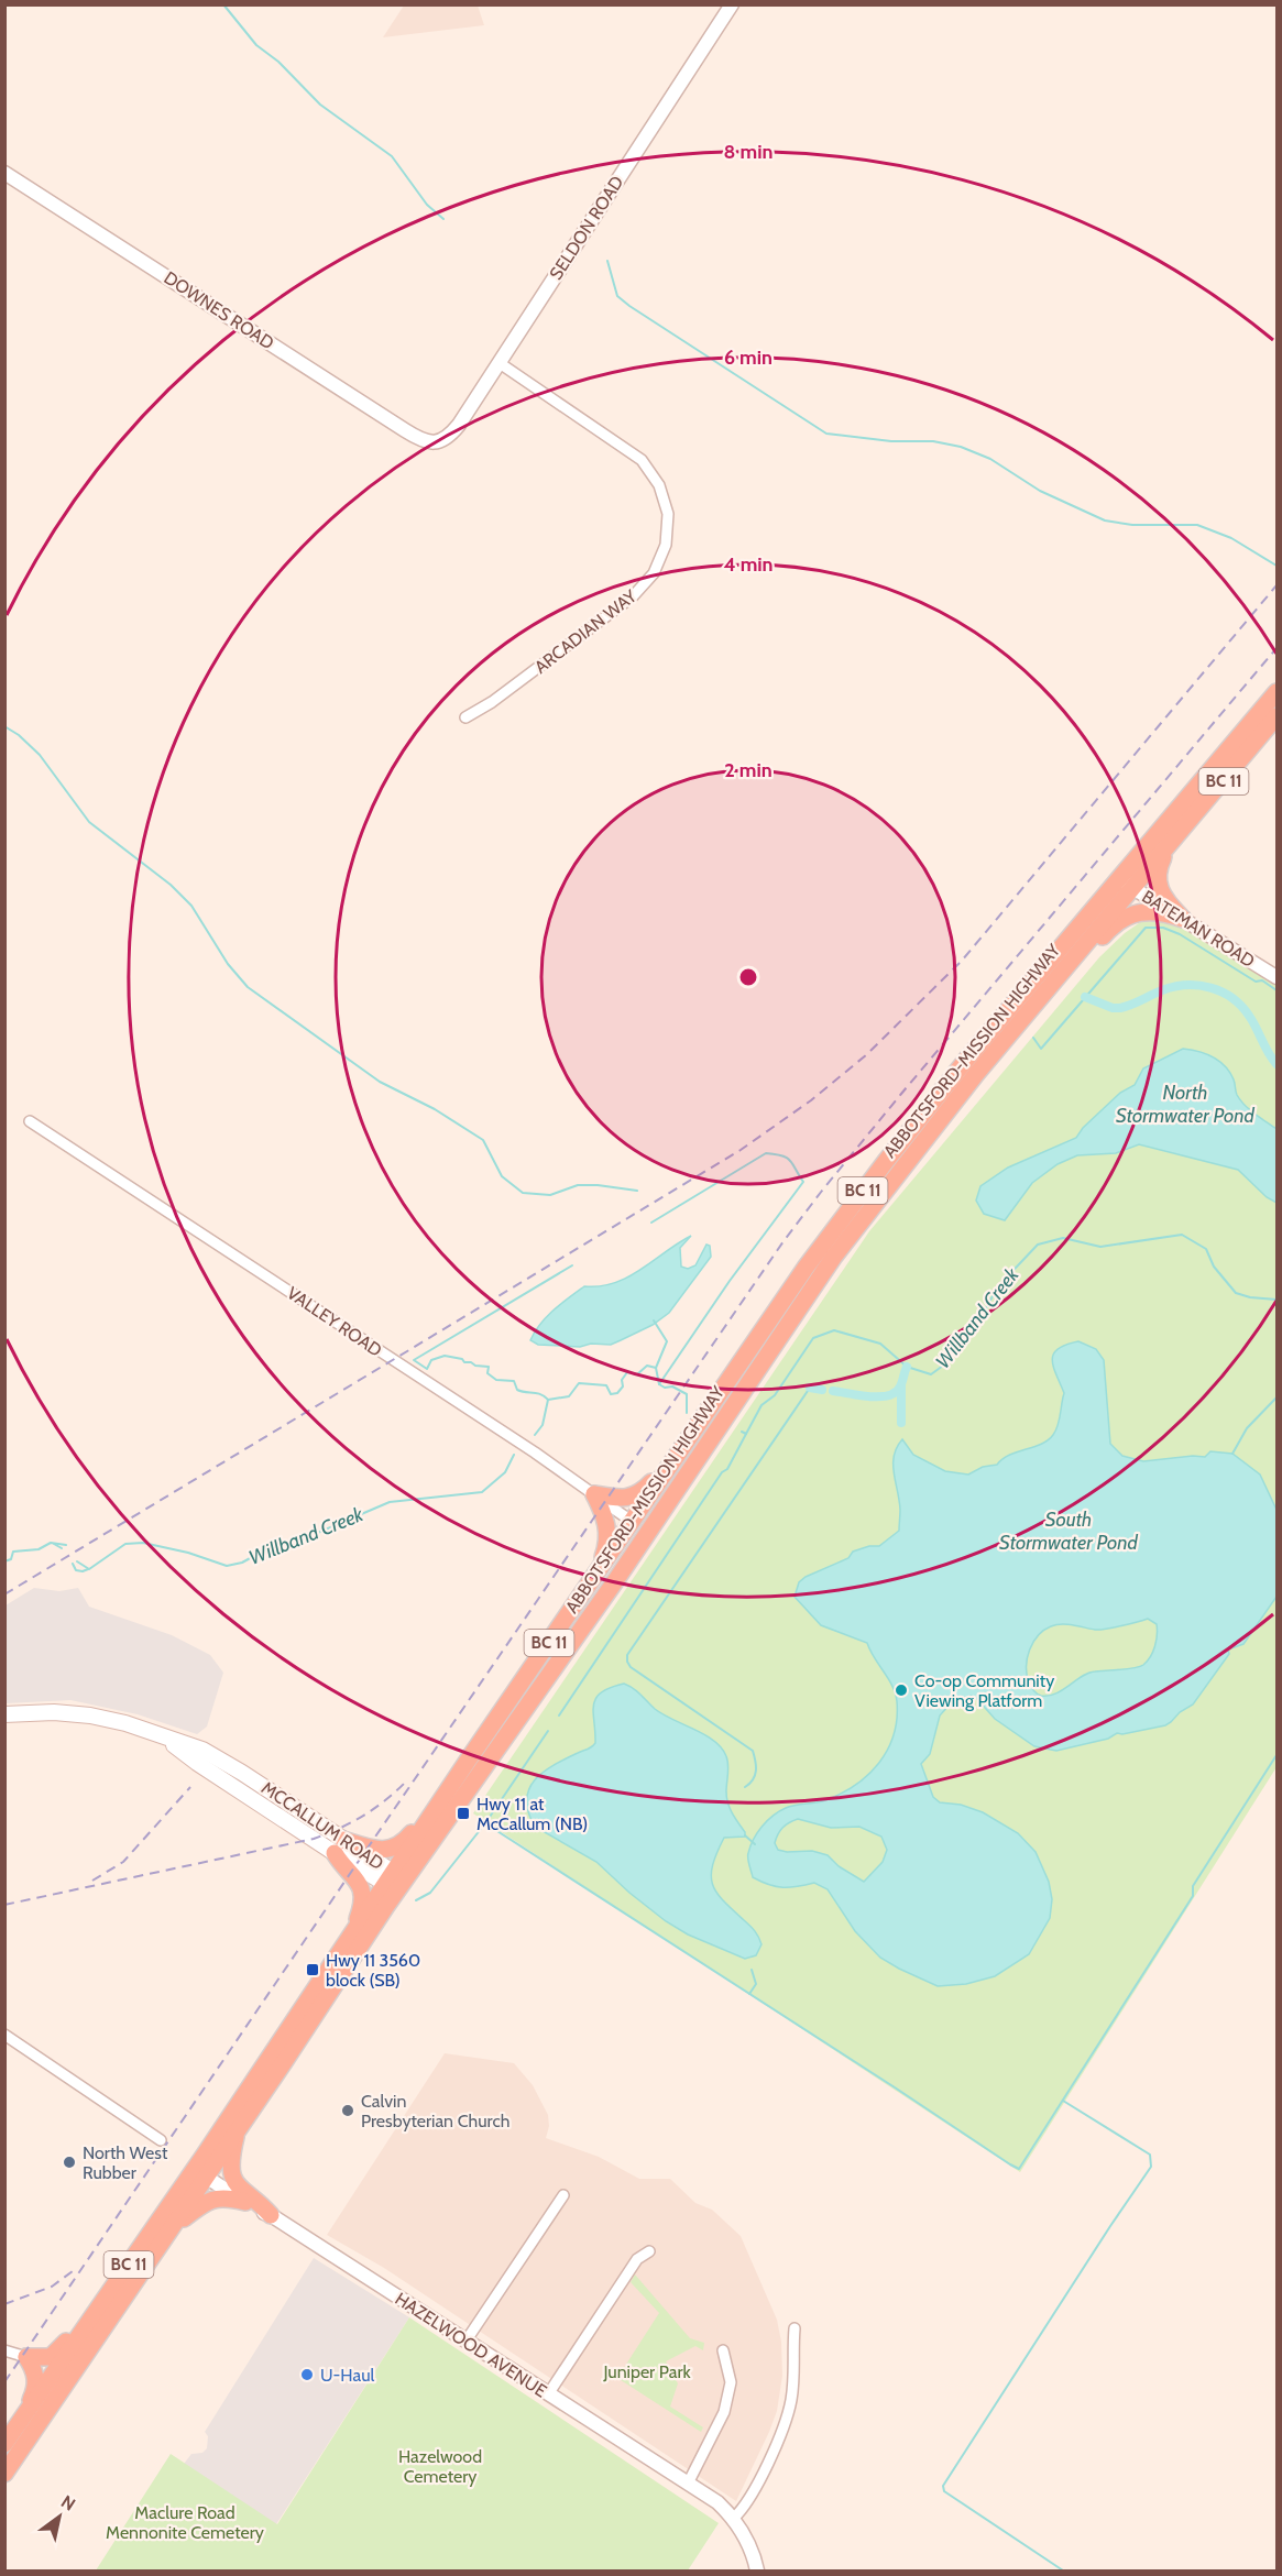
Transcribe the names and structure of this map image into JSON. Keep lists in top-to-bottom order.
{
  "streets": {
    "highway": ["BC 11", "ABBOTSFORD-MISSION HIGHWAY"],
    "main road": ["MCCALLUM ROAD"],
    "street": [
      "SELDON ROAD",
      "DOWNES ROAD",
      "ARCADIAN WAY",
      "BATEMAN ROAD",
      "VALLEY ROAD",
      "HAZELWOOD AVENUE"
    ]
  },
  "crossings": [
    ["SELDON ROAD", "DOWNES ROAD"],
    ["SELDON ROAD", "ARCADIAN WAY"],
    ["BATEMAN ROAD", "ABBOTSFORD-MISSION HIGHWAY"],
    ["ABBOTSFORD-MISSION HIGHWAY", "VALLEY ROAD"],
    ["ABBOTSFORD-MISSION HIGHWAY", "MCCALLUM ROAD"],
    ["ABBOTSFORD-MISSION HIGHWAY", "HAZELWOOD AVENUE"]
  ],
  "water": ["North Stormwater Pond", "Willband Creek", "South Stormwater Pond"],
  "parks": ["Juniper Park", "Hazelwood Cemetery", "Maclure Road Mennonite Cemetery"],
  "places": {
    "other": [
      "Co-op Community Viewing Platform",
      "Calvin Presbyterian Church",
      "North West Rubber",
      "U-Haul"
    ],
    "transit": ["Hwy 11 at McCallum (NB)", "Hwy 11 3560 block (SB)"]
  },
  "north": "top right",
  "rings": [
    "8 min",
    "6 min",
    "4 min",
    "2 min"
  ]
}
